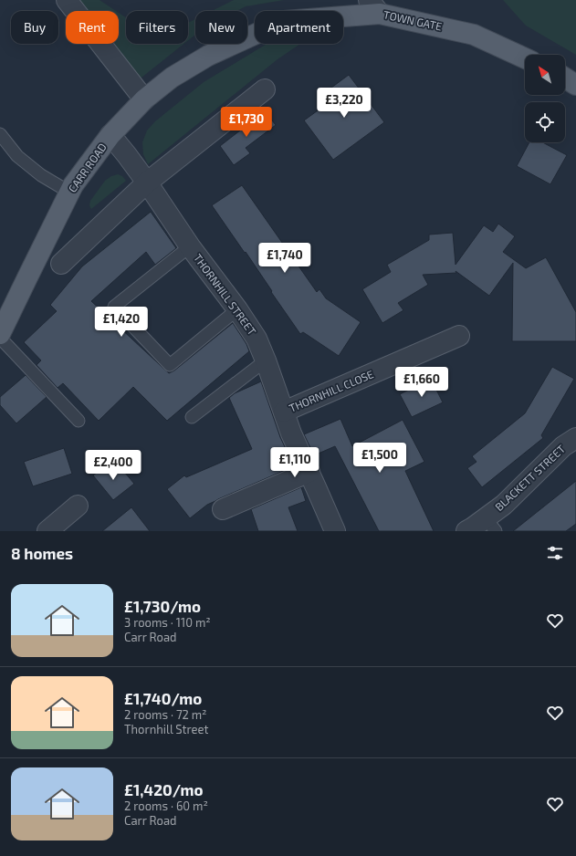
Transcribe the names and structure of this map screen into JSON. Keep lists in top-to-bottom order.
{
  "streets": {
    "main road": ["TOWN GATE", "CARR ROAD"],
    "street": ["THORNHILL STREET", "THORNHILL CLOSE", "BLACKETT STREET"]
  },
  "crossings": [
    ["TOWN GATE", "CARR ROAD"],
    ["CARR ROAD", "THORNHILL STREET"],
    ["THORNHILL STREET", "THORNHILL CLOSE"]
  ],
  "north": "top left",
  "page": {
    "chip": [
      "Buy",
      "Rent",
      "Filters",
      "New",
      "Apartment"
    ],
    "price": [
      "£3,220",
      "£1,730",
      "£1,740",
      "£1,420",
      "£1,660",
      "£1,500",
      "£1,110",
      "£2,400"
    ],
    "heading": "8 homes",
    "list": [
      {
        "name": "£1,730/mo",
        "note": "3 rooms · 110 m² · Carr Road"
      },
      {
        "name": "£1,740/mo",
        "note": "2 rooms · 72 m² · Thornhill Street"
      },
      {
        "name": "£1,420/mo",
        "note": "2 rooms · 60 m² · Carr Road"
      }
    ]
  }
}
